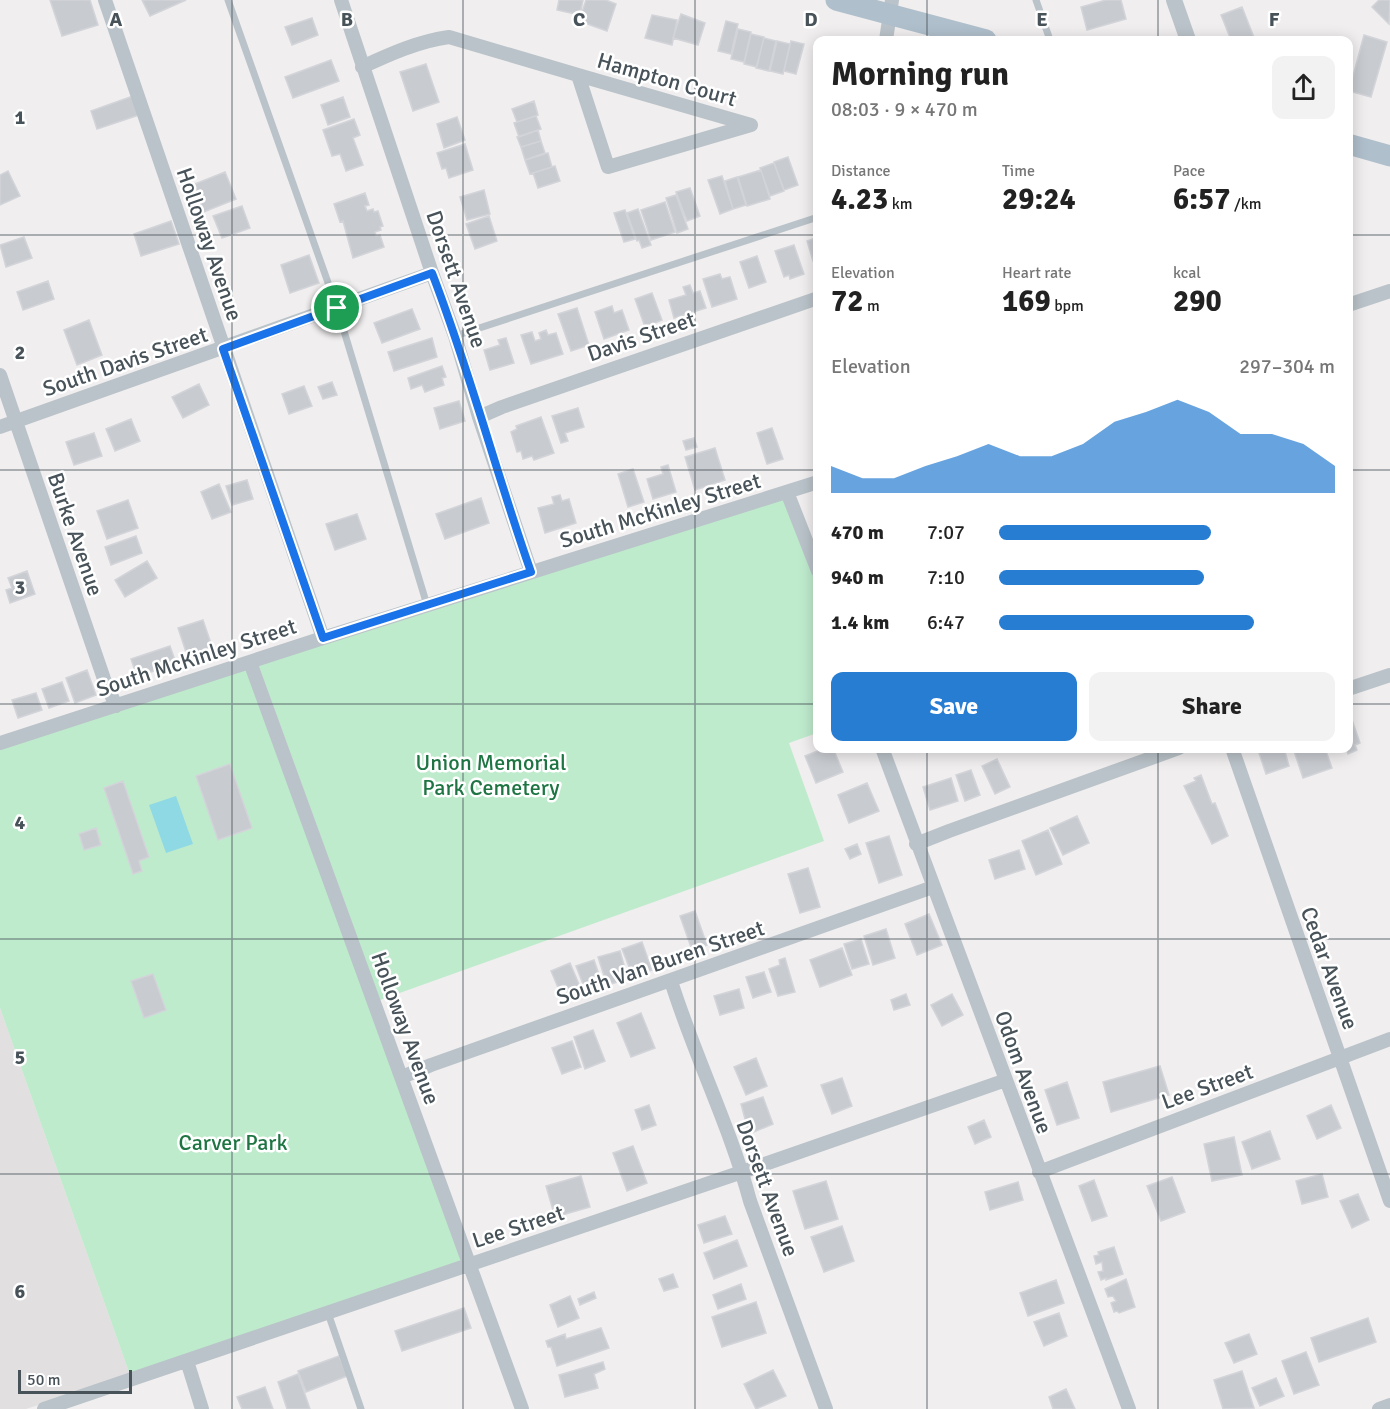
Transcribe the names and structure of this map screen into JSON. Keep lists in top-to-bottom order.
{
  "streets": {
    "street": [
      "Hampton Court",
      "Holloway Avenue",
      "Dorsett Avenue",
      "Davis Street",
      "South Davis Street",
      "South McKinley Street",
      "Burke Avenue",
      "South Van Buren Street",
      "Cedar Avenue",
      "Odom Avenue",
      "Lee Street"
    ]
  },
  "crossings": [
    ["Hampton Court", "Dorsett Avenue"],
    ["Holloway Avenue", "South Davis Street"],
    ["Holloway Avenue", "South McKinley Street"],
    ["Holloway Avenue", "South Van Buren Street"],
    ["Holloway Avenue", "Lee Street"],
    ["Dorsett Avenue", "Davis Street"],
    ["Dorsett Avenue", "South Davis Street"],
    ["Dorsett Avenue", "South McKinley Street"],
    ["Dorsett Avenue", "South Van Buren Street"],
    ["Dorsett Avenue", "Lee Street"],
    ["South Davis Street", "Burke Avenue"],
    ["South McKinley Street", "Burke Avenue"],
    ["South Van Buren Street", "Odom Avenue"],
    ["Cedar Avenue", "Lee Street"],
    ["Odom Avenue", "Lee Street"]
  ],
  "parks": ["Union Memorial Park Cemetery", "Carver Park"],
  "scale_bar": "50 m",
  "page": {
    "heading": ["Morning run", "08:03 · 9 × 470 m"],
    "stats": [
      ["Distance", "4.23 km"],
      ["Time", "29:24"],
      ["Pace", "6:57 /km"],
      ["Elevation", "72 m"],
      ["Heart rate", "169 bpm"],
      ["kcal", "290"]
    ],
    "chart": ["Elevation", "297–304 m"],
    "list": [
      {
        "name": "470 m",
        "note": "7:07"
      },
      {
        "name": "940 m",
        "note": "7:10"
      },
      {
        "name": "1.4 km",
        "note": "6:47"
      }
    ],
    "buttons": ["Save", "Share"],
    "scale": "50 m"
  },
  "grid": {
    "columns": [
      "A",
      "B",
      "C",
      "D",
      "E",
      "F"
    ],
    "rows": [
      "1",
      "2",
      "3",
      "4",
      "5",
      "6"
    ]
  }
}
